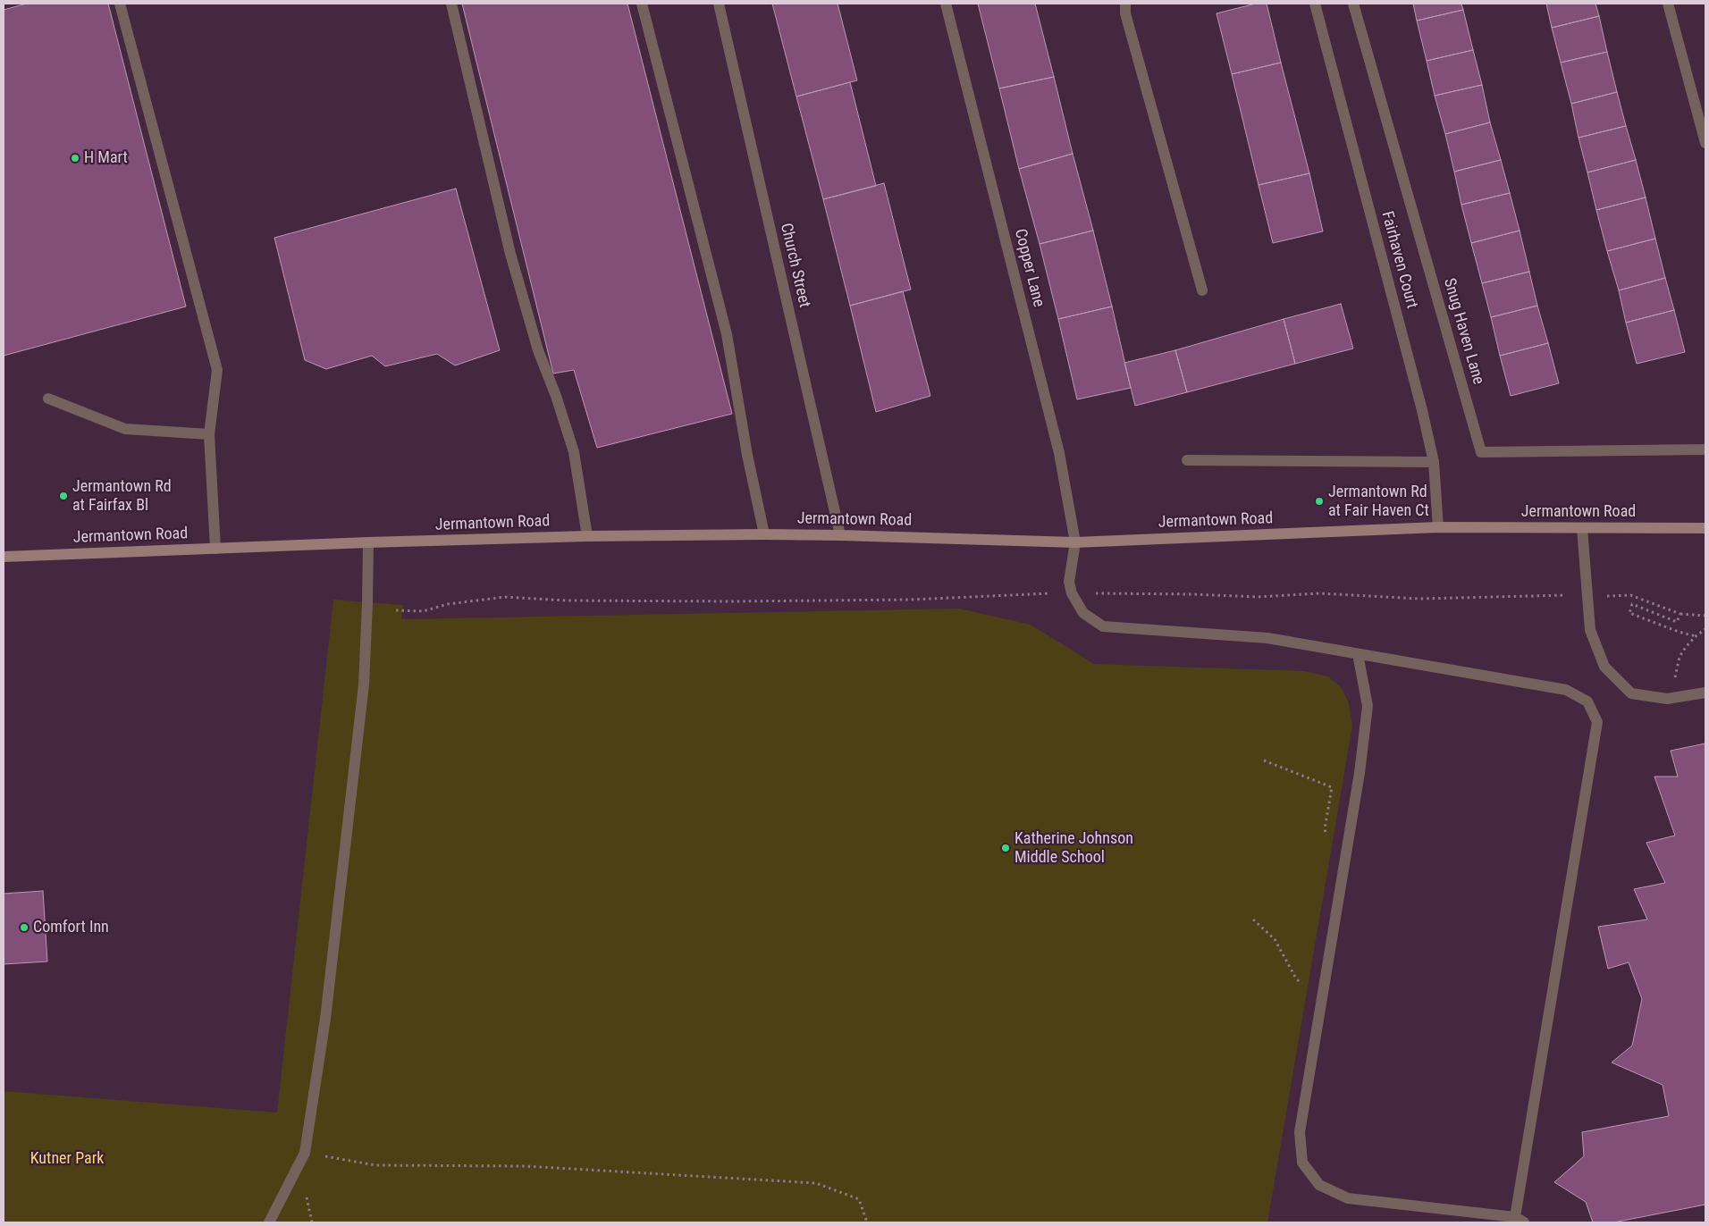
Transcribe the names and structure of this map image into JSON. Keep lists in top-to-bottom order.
{
  "streets": {
    "main road": ["Jermantown Road"],
    "street": [
      "Fairhaven Court",
      "Church Street",
      "Copper Lane",
      "Snug Haven Lane"
    ]
  },
  "crossings": [
    ["Fairhaven Court", "Jermantown Road"],
    ["Church Street", "Jermantown Road"],
    ["Copper Lane", "Jermantown Road"]
  ],
  "parks": ["Kutner Park"],
  "places": [
    "H Mart",
    "Jermantown Rd at Fairfax Bl",
    "Jermantown Rd at Fair Haven Ct",
    "Katherine Johnson Middle School",
    "Comfort Inn"
  ]
}
